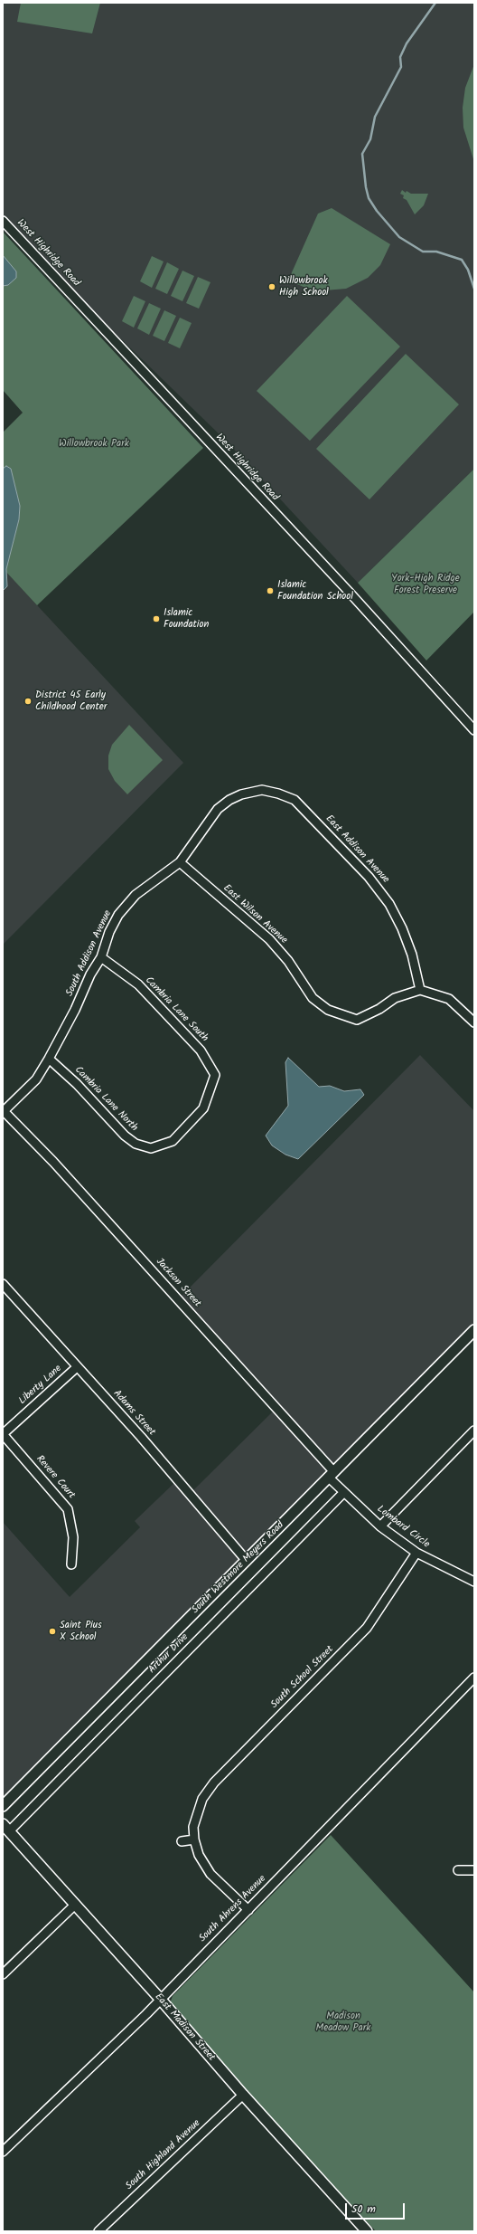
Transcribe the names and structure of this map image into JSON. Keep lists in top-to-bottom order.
{
  "streets": {
    "street": [
      "West Highridge Road",
      "East Addison Avenue",
      "East Wilson Avenue",
      "South Addison Avenue",
      "Cambria Lane South",
      "Cambria Lane North",
      "Jackson Street",
      "Liberty Lane",
      "Adams Street",
      "Revere Court",
      "Lombard Circle",
      "South Westmore Meyers Road",
      "Arthur Drive",
      "South School Street",
      "South Ahrens Avenue",
      "East Madison Street",
      "South Highland Avenue"
    ]
  },
  "crossings": [
    ["East Addison Avenue", "East Wilson Avenue"],
    ["East Addison Avenue", "South Addison Avenue"],
    ["East Wilson Avenue", "South Addison Avenue"],
    ["South Addison Avenue", "Cambria Lane South"],
    ["South Addison Avenue", "Cambria Lane North"],
    ["South Addison Avenue", "Jackson Street"],
    ["Cambria Lane South", "Cambria Lane North"],
    ["Jackson Street", "Lombard Circle"],
    ["Jackson Street", "South Westmore Meyers Road"],
    ["Liberty Lane", "Adams Street"],
    ["Liberty Lane", "Revere Court"],
    ["Adams Street", "South Westmore Meyers Road"],
    ["Lombard Circle", "South Westmore Meyers Road"],
    ["Lombard Circle", "Arthur Drive"],
    ["Lombard Circle", "South School Street"],
    ["Arthur Drive", "East Madison Street"],
    ["South School Street", "South Ahrens Avenue"],
    ["South Ahrens Avenue", "East Madison Street"],
    ["East Madison Street", "South Highland Avenue"]
  ],
  "parks": ["Willowbrook Park", "York-High Ridge Forest Preserve", "Madison Meadow Park"],
  "places": [
    "Willowbrook High School",
    "Islamic Foundation School",
    "Islamic Foundation",
    "District 45 Early Childhood Center",
    "Saint Pius X School"
  ],
  "scale_bar": "50 m"
}
